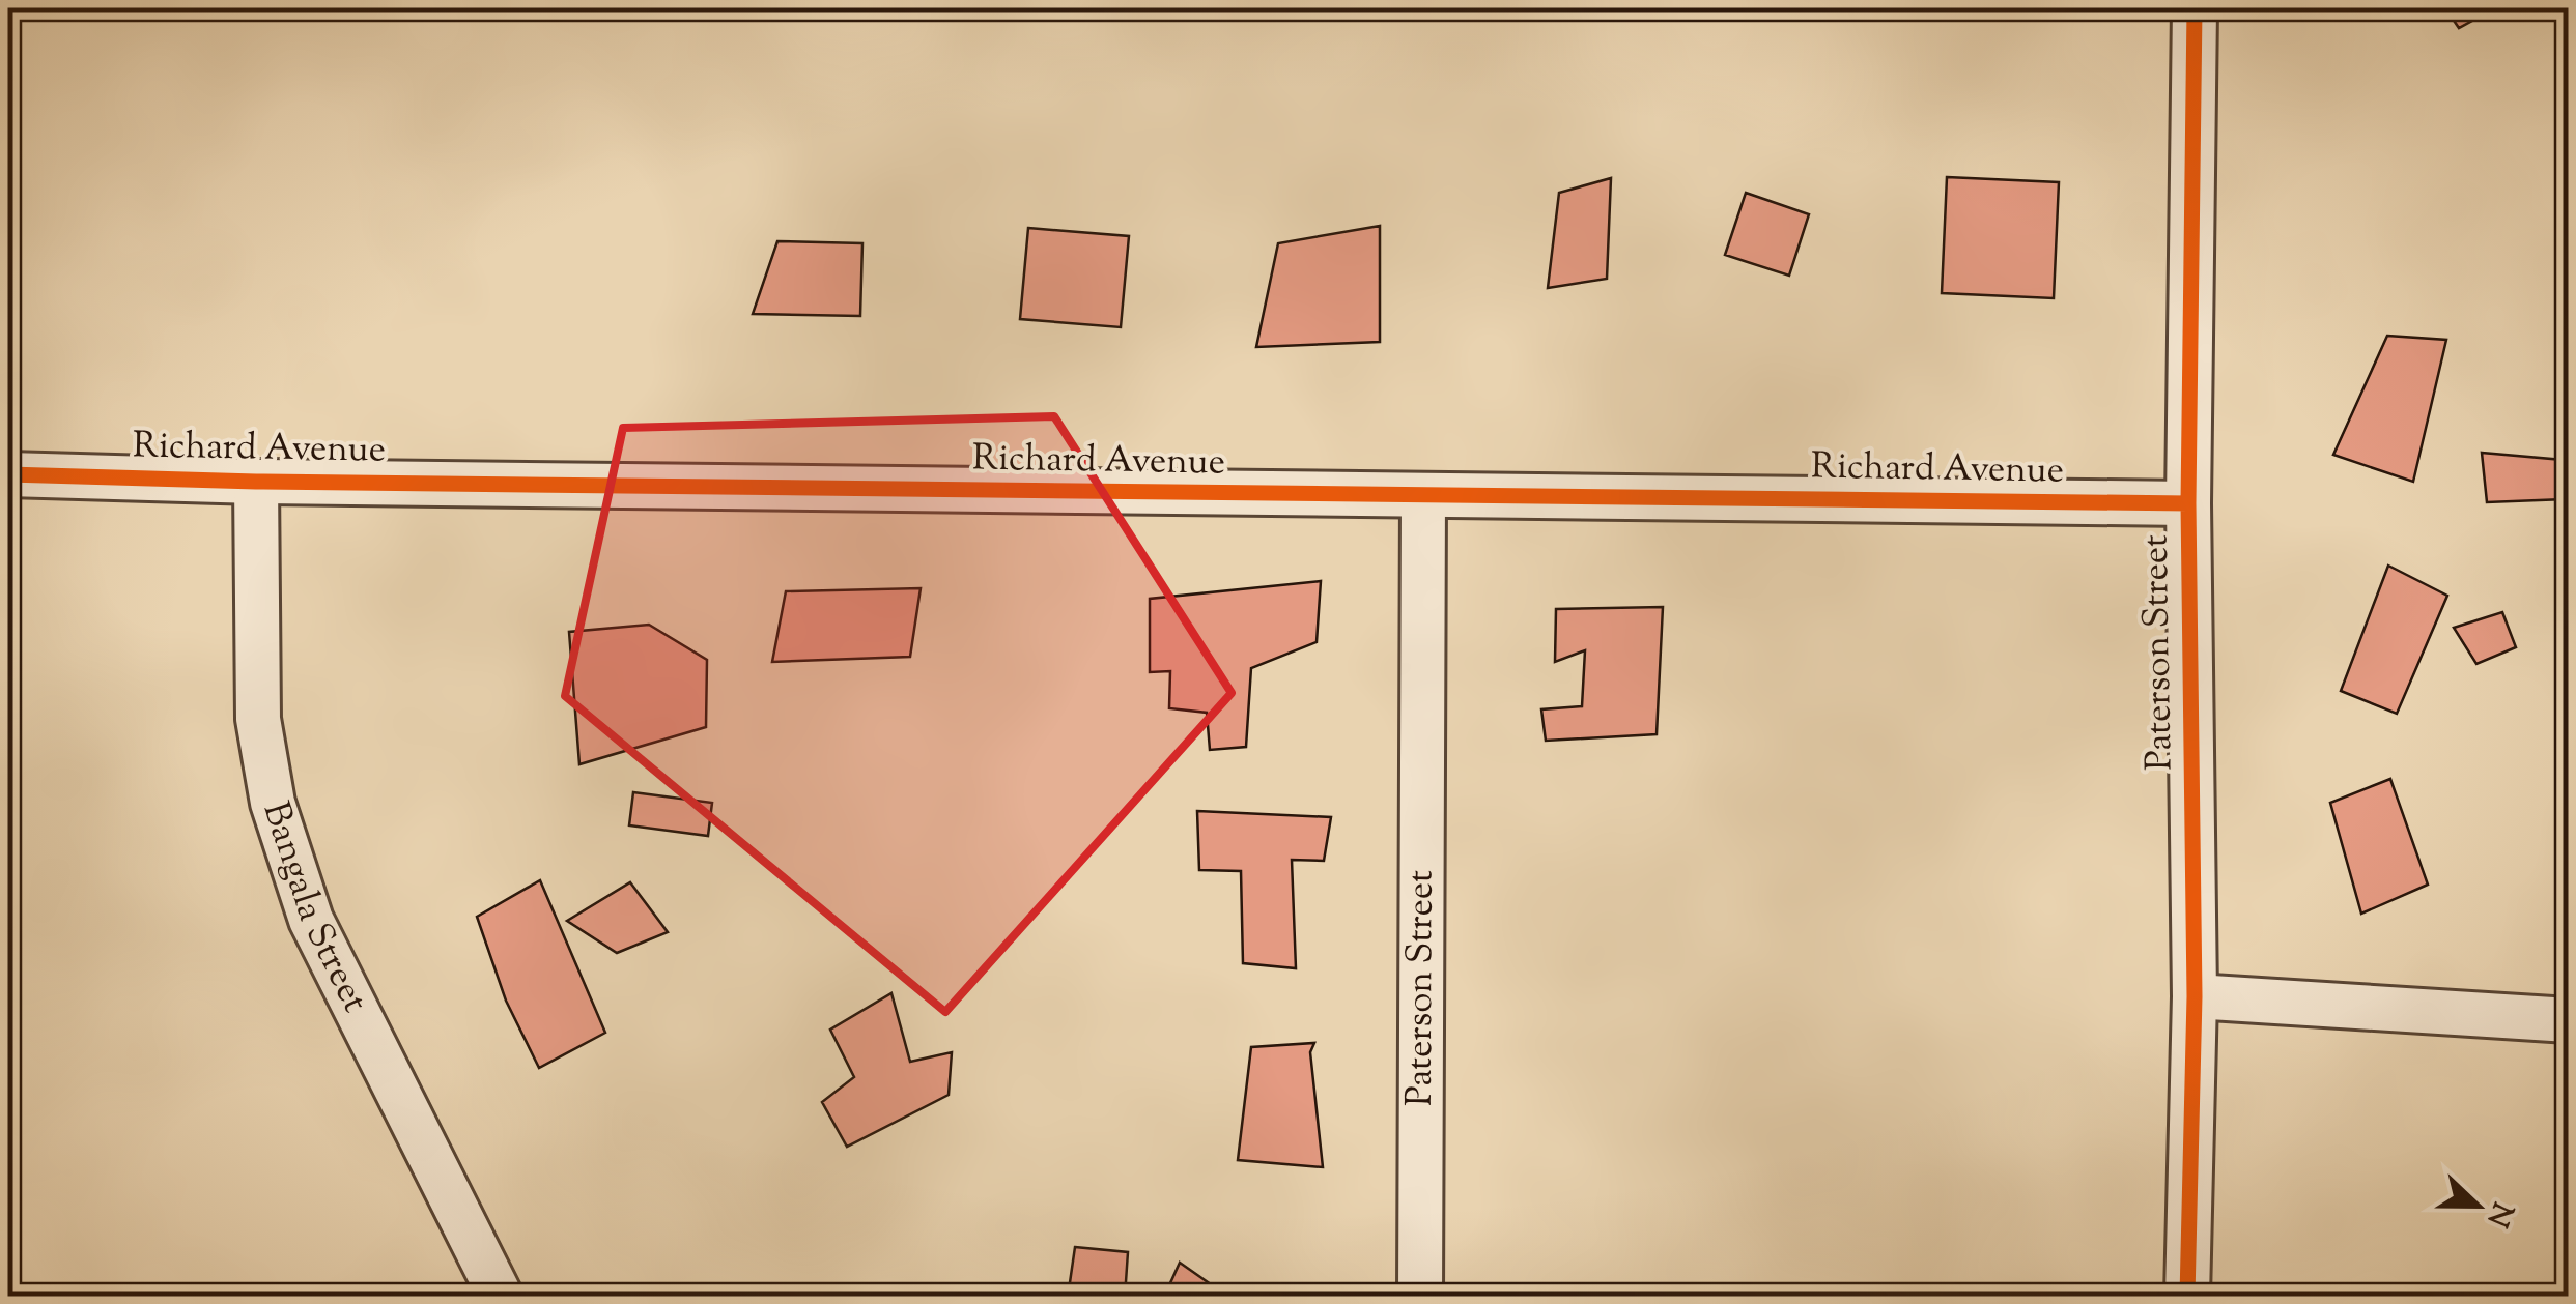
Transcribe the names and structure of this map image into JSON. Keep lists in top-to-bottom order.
{
  "streets": {
    "street": ["Richard Avenue", "Paterson Street", "Bangala Street"]
  },
  "crossings": [
    ["Richard Avenue", "Paterson Street"],
    ["Richard Avenue", "Bangala Street"]
  ],
  "north": "right"
}
